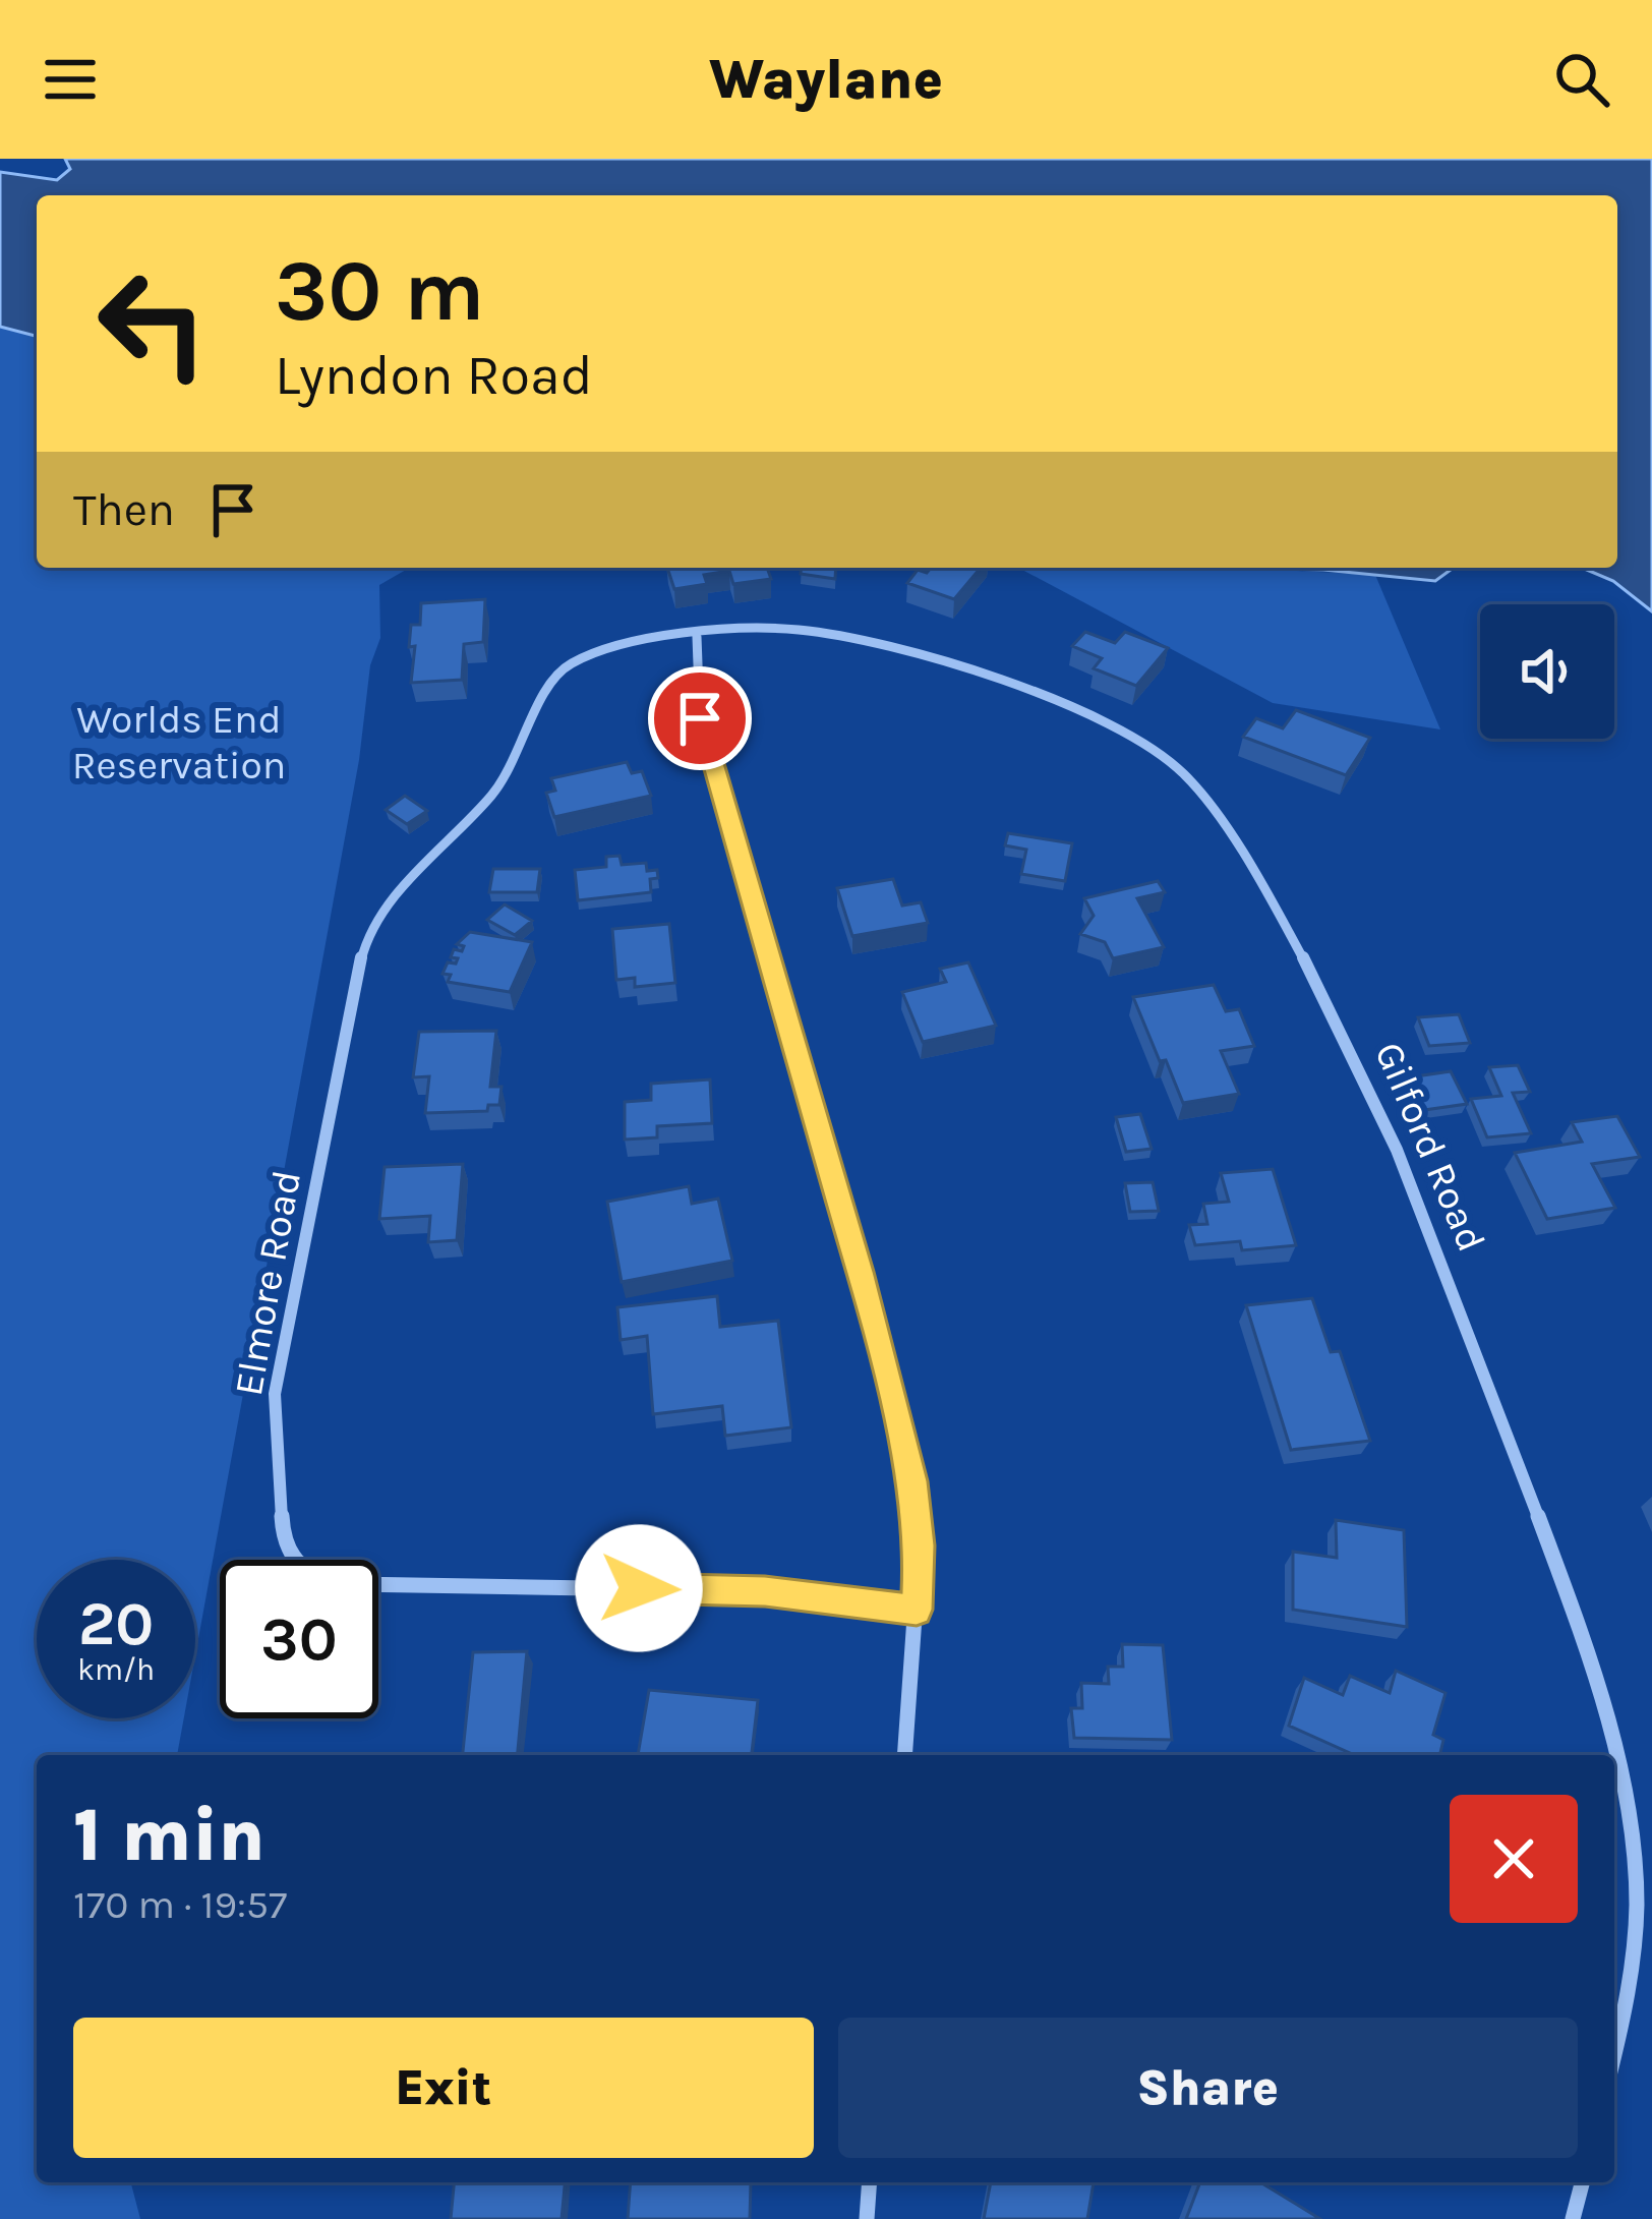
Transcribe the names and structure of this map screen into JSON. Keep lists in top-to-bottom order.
{
  "streets": {
    "street": ["Gilford Road", "Elmore Road"]
  },
  "crossings": [
    ["Gilford Road", "Elmore Road"]
  ],
  "parks": ["Worlds End Reservation"],
  "page": {
    "header": "Waylane",
    "turn": ["30 m", "Lyndon Road"],
    "then": "Then",
    "speed": "20 km/h",
    "limit": "30",
    "heading": ["1 min", "170 m · 19:57"],
    "buttons": ["Exit", "Share"]
  }
}
